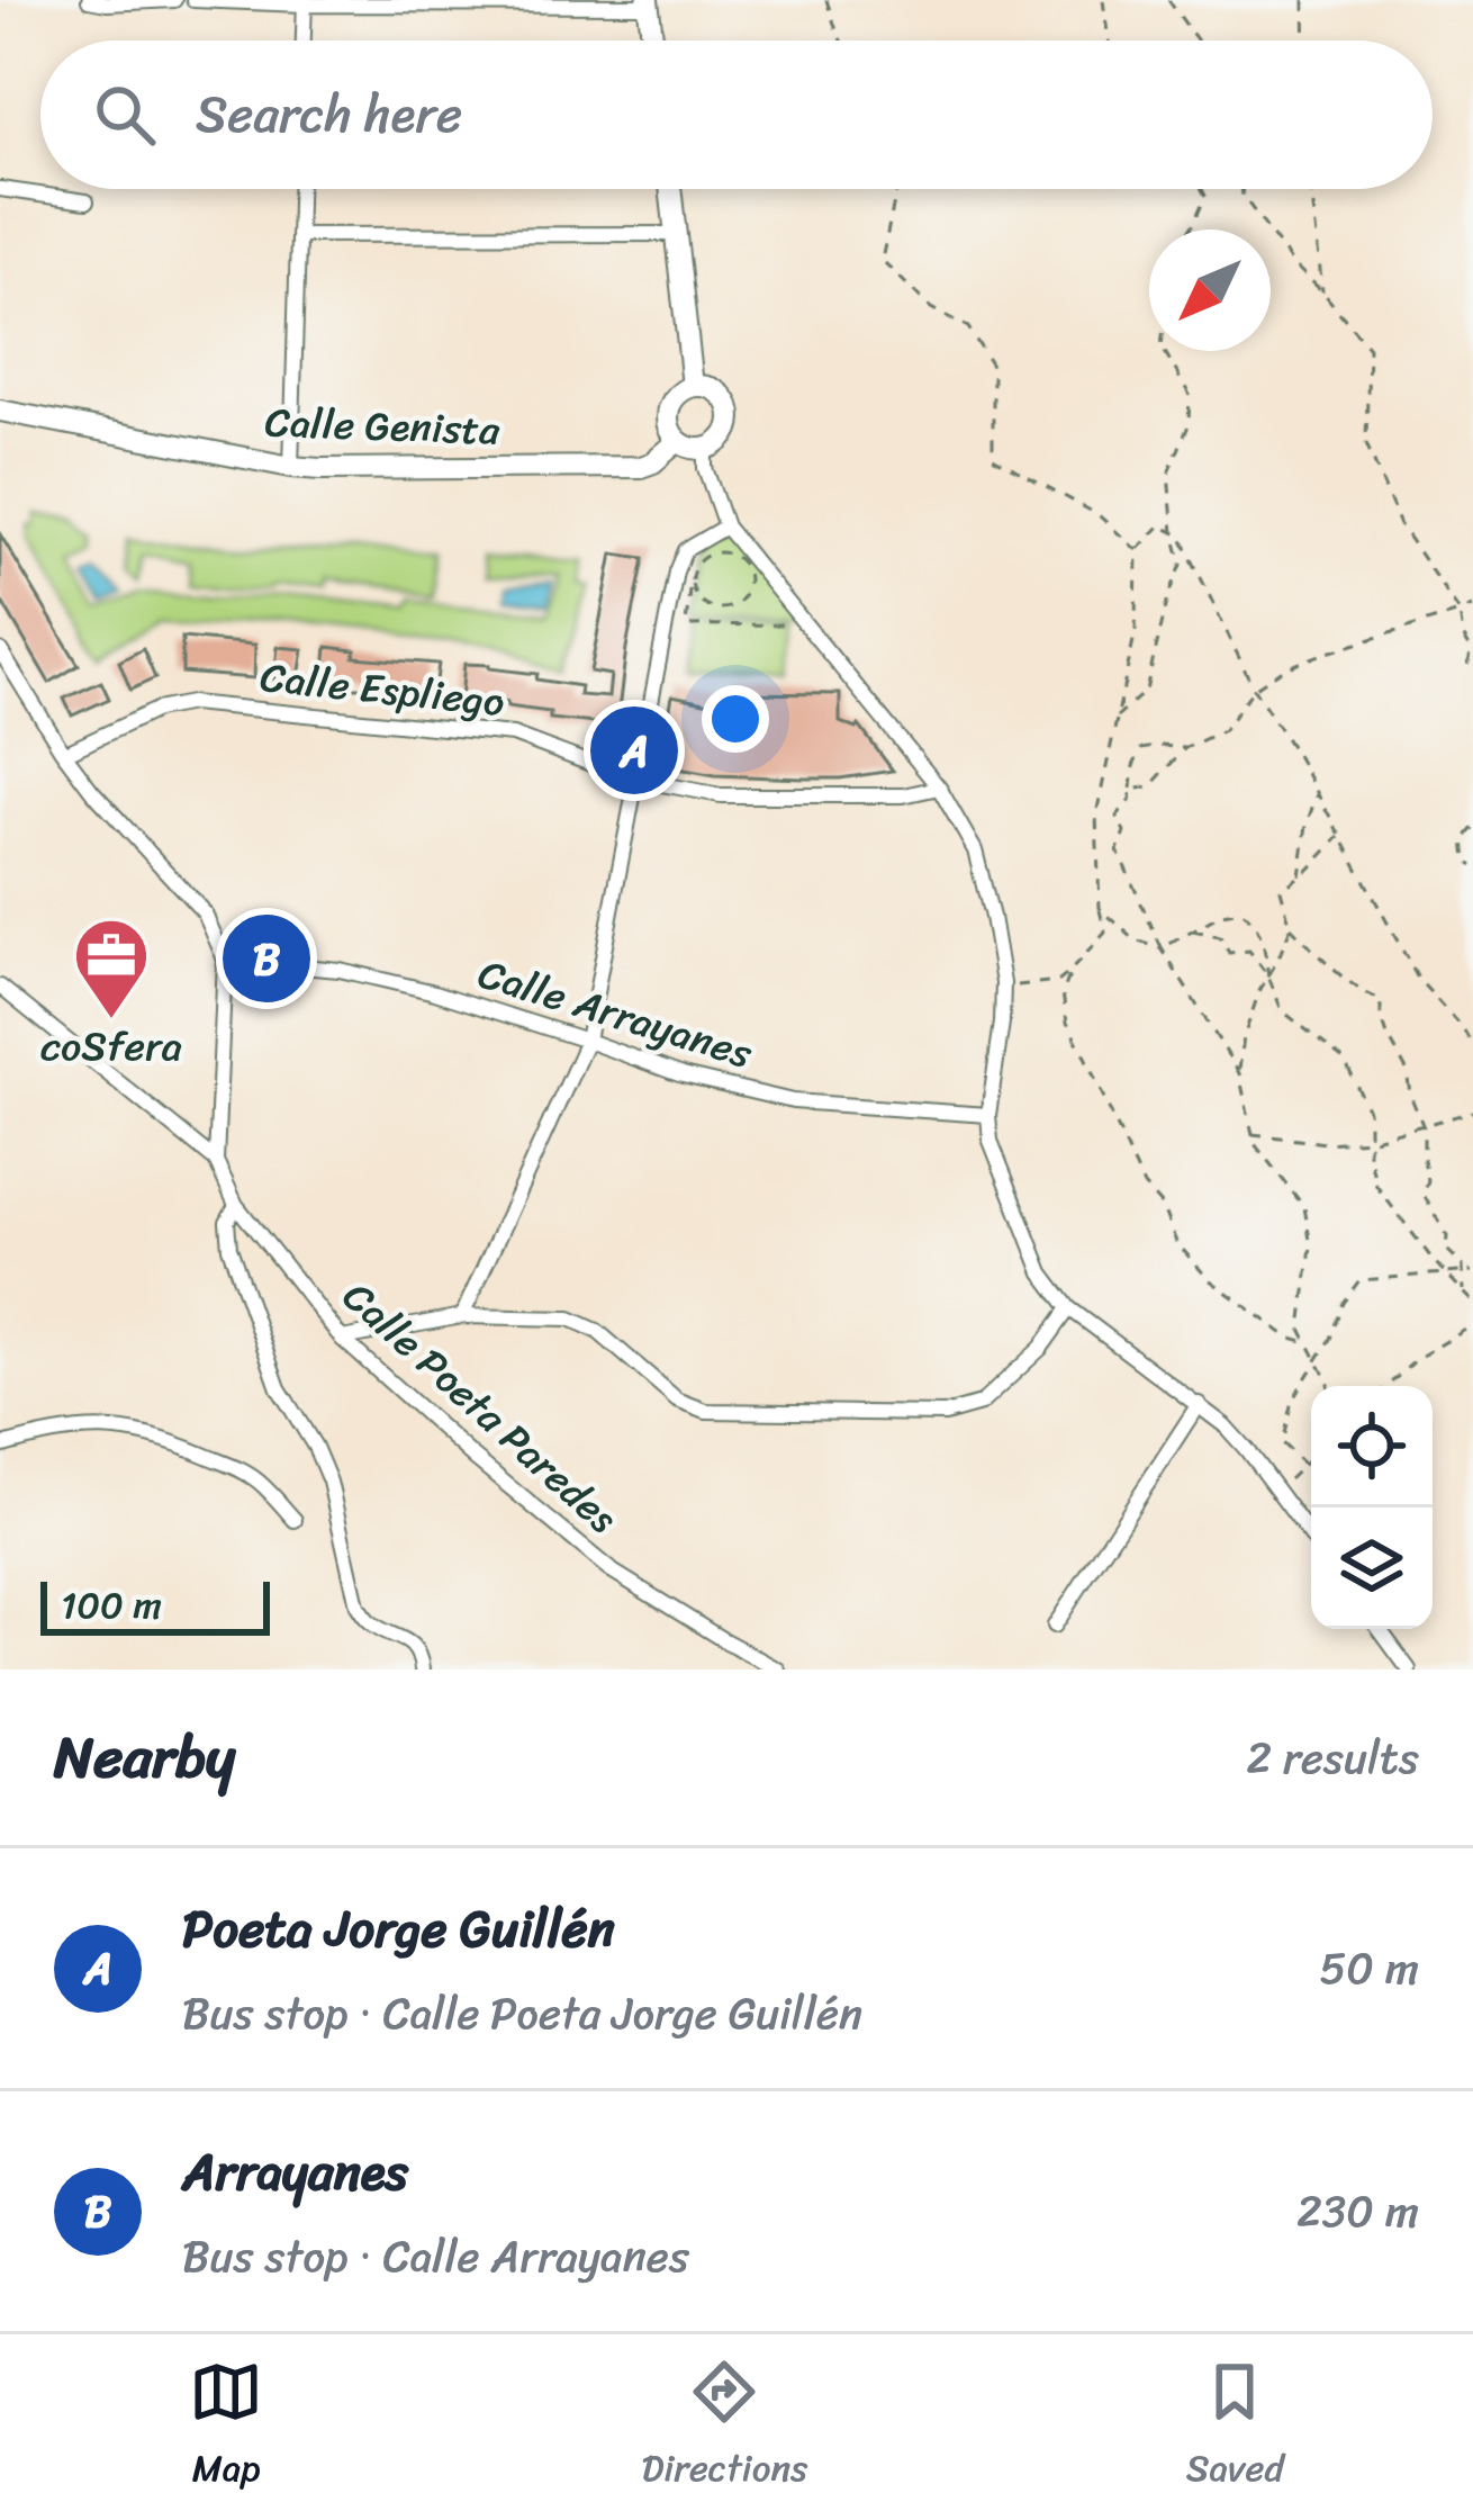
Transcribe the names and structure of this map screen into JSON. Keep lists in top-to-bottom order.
{
  "streets": {
    "street": [
      "Calle Genista",
      "Calle Espliego",
      "Calle Arrayanes",
      "Calle Poeta Paredes"
    ]
  },
  "places": {
    "office": ["coSfera"]
  },
  "scale_bar": "100 m",
  "north": "bottom left",
  "page": {
    "search": "Search here",
    "pins": ["A", "B"],
    "scale": "100 m",
    "heading": ["Nearby", "2 results"],
    "list": [
      {
        "mark": "A",
        "name": "Poeta Jorge Guillén",
        "note": "Bus stop · Calle Poeta Jorge Guillén",
        "value": "50 m"
      },
      {
        "mark": "B",
        "name": "Arrayanes",
        "note": "Bus stop · Calle Arrayanes",
        "value": "230 m"
      }
    ],
    "nav": ["Map", "Directions", "Saved"]
  }
}
